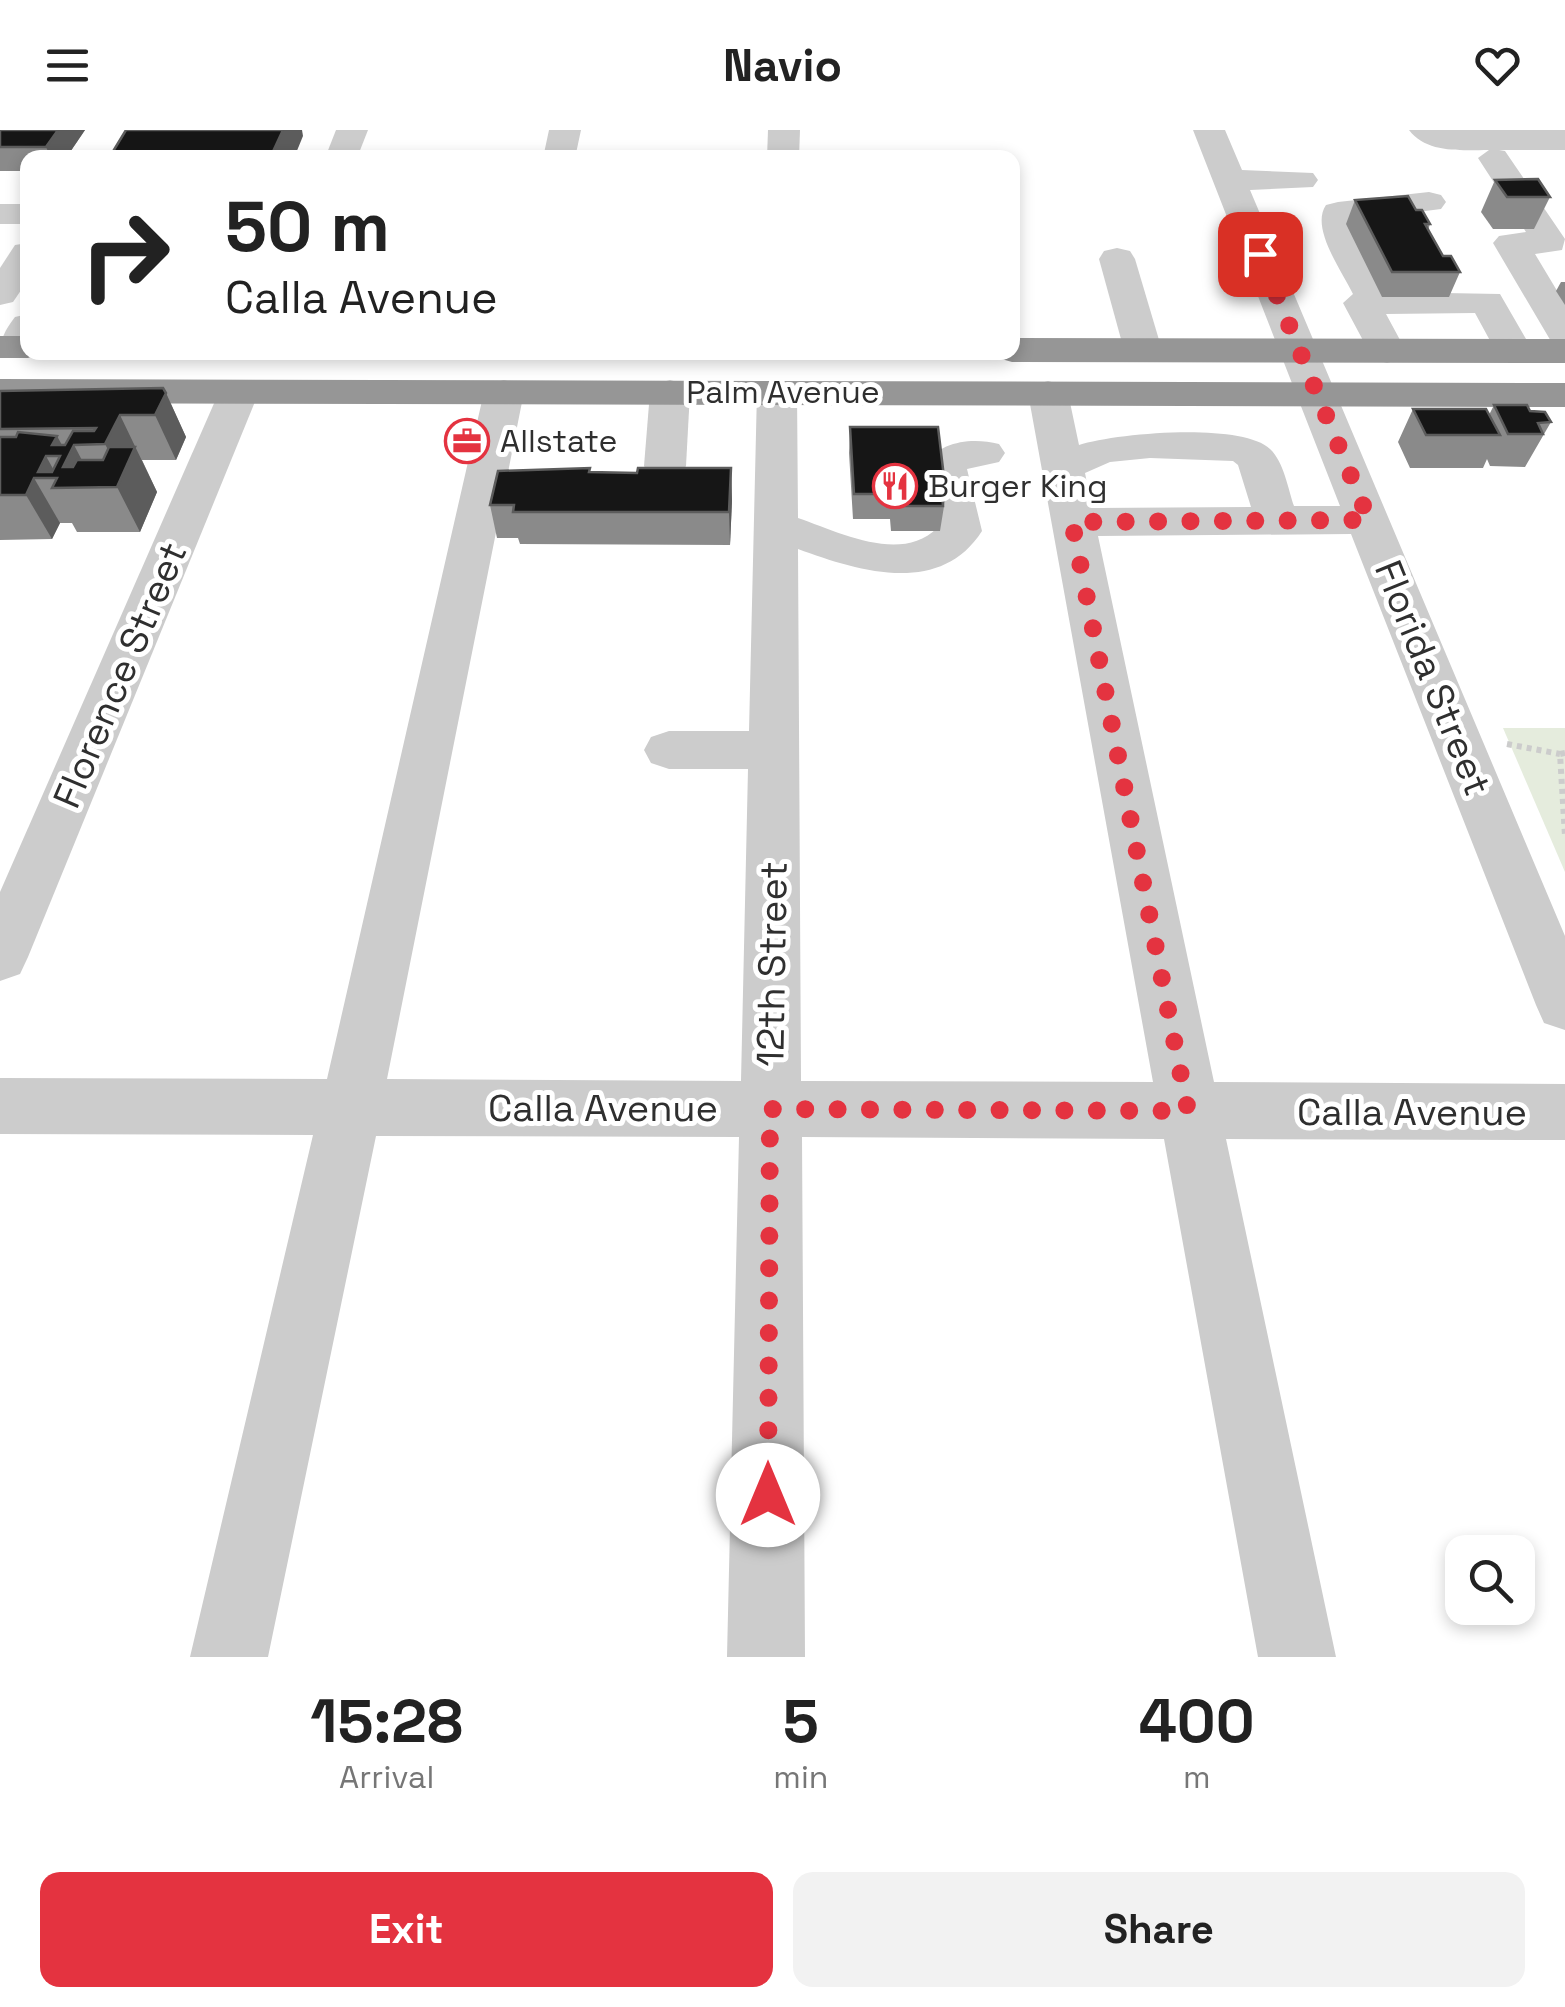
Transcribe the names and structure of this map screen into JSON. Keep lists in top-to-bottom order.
{
  "streets": {
    "highway": ["Palm Avenue"],
    "street": [
      "Florence Street",
      "Florida Street",
      "12th Street",
      "Calla Avenue"
    ]
  },
  "crossings": [
    ["Palm Avenue", "Florence Street"],
    ["Palm Avenue", "Florida Street"],
    ["Palm Avenue", "12th Street"],
    ["12th Street", "Calla Avenue"]
  ],
  "places": {
    "office": ["Allstate"],
    "restaurant": ["Burger King"]
  },
  "page": {
    "header": "Navio",
    "turn": ["50 m", "Calla Avenue"],
    "eta": [
      "15:28",
      "Arrival",
      "5",
      "min",
      "400",
      "m"
    ],
    "buttons": ["Exit", "Share"]
  }
}
